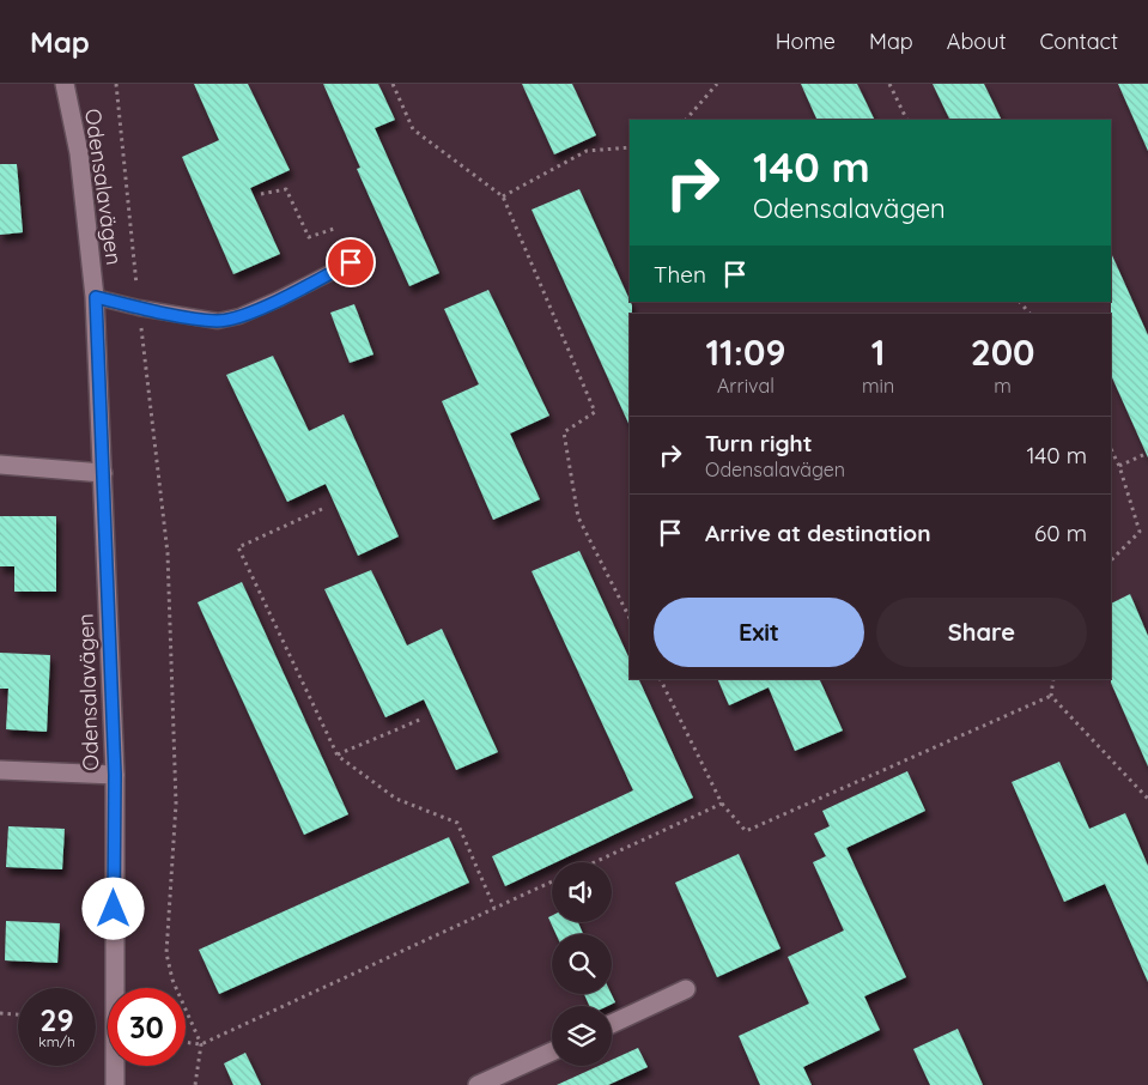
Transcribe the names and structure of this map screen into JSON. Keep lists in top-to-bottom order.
{
  "streets": {
    "street": ["Odensalavägen"]
  },
  "page": {
    "header": "Map",
    "nav": [
      "Home",
      "Map",
      "About",
      "Contact"
    ],
    "turn": ["140 m", "Odensalavägen"],
    "then": "Then",
    "eta": [
      "11:09",
      "Arrival",
      "1",
      "min",
      "200",
      "m"
    ],
    "list": [
      {
        "name": "Turn right",
        "note": "Odensalavägen",
        "value": "140 m"
      },
      {
        "name": "Arrive at destination",
        "value": "60 m"
      }
    ],
    "buttons": ["Exit", "Share"],
    "speed": "29 km/h",
    "limit": "30"
  }
}
